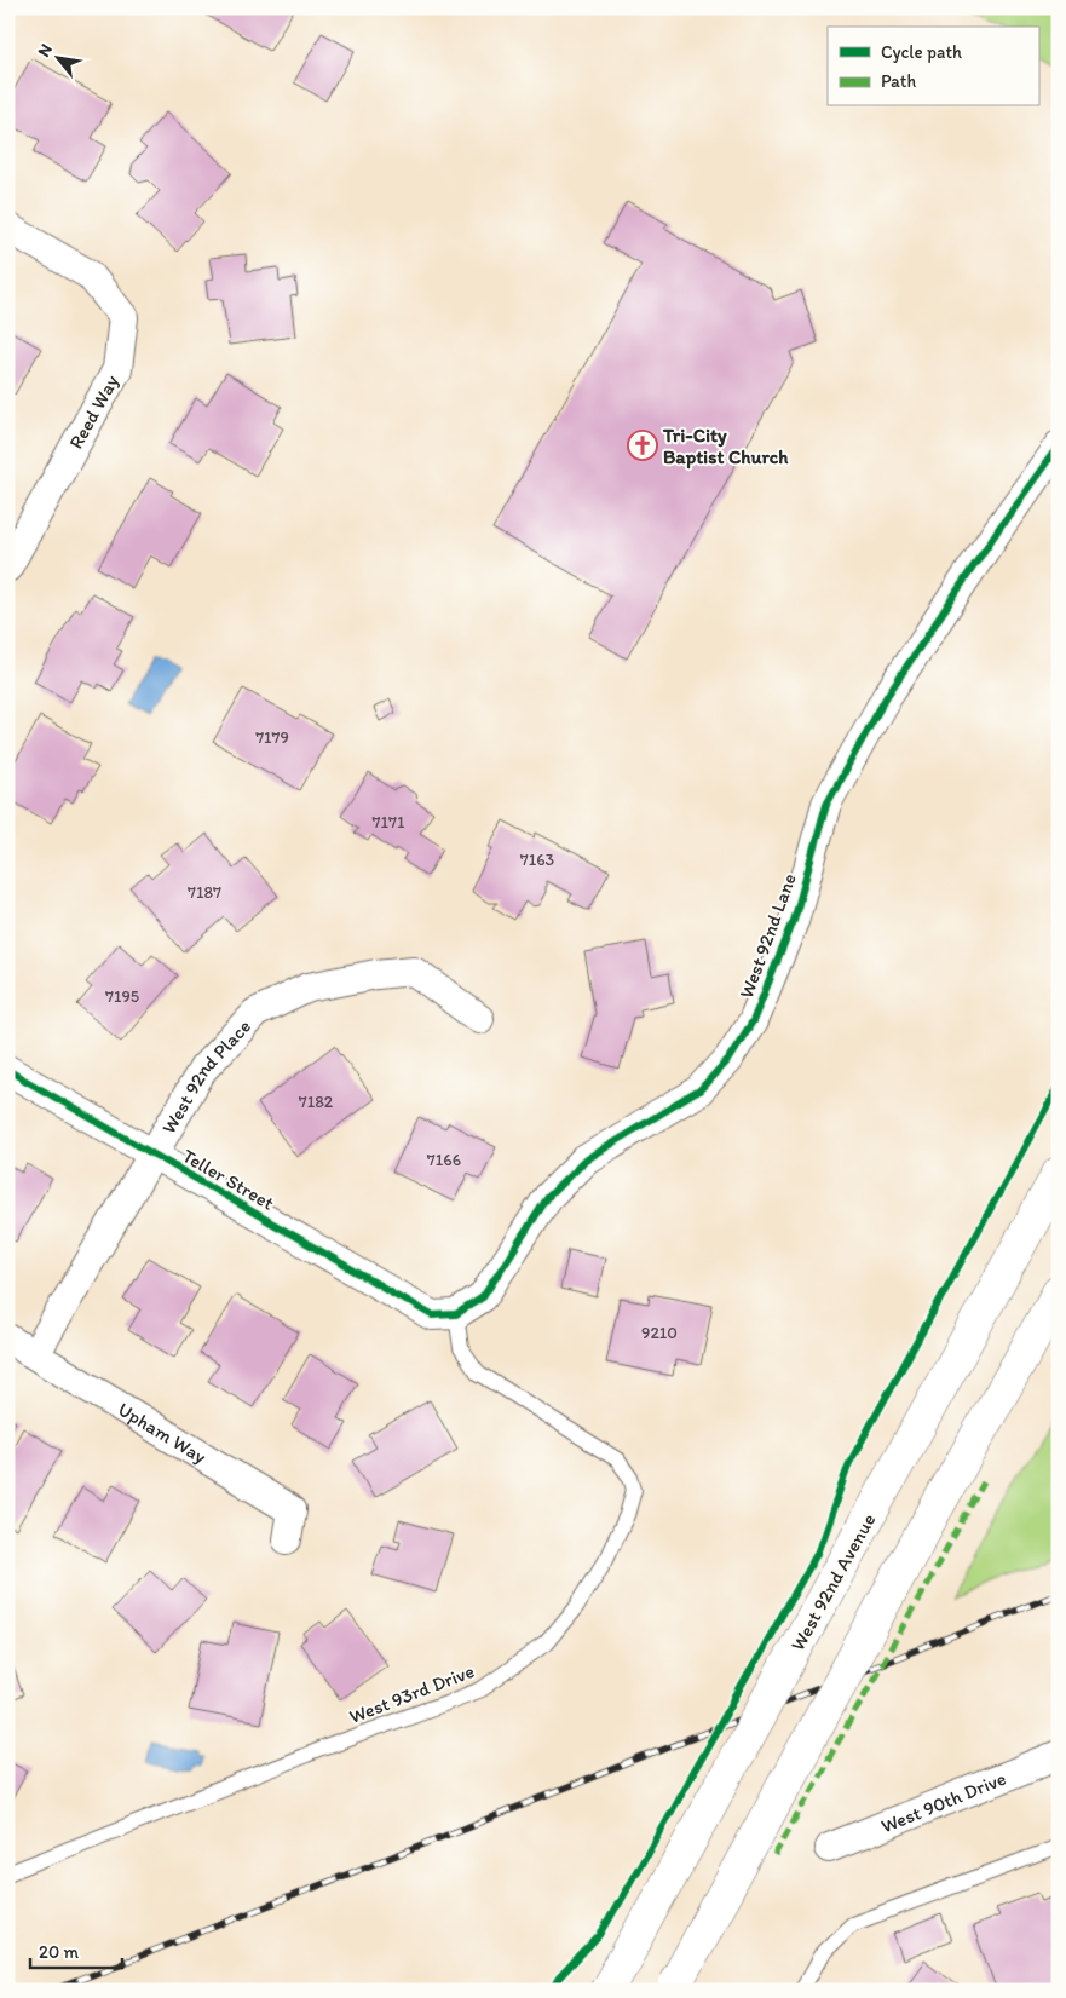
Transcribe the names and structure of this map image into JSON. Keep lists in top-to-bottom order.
{
  "streets": {
    "main road": ["West 92nd Avenue"],
    "street": [
      "Reed Way",
      "West 92nd Lane",
      "West 92nd Place",
      "Teller Street",
      "Upham Way",
      "West 90th Drive"
    ],
    "lane": ["West 93rd Drive"]
  },
  "crossings": [
    ["West 92nd Lane", "Teller Street"],
    ["West 92nd Lane", "West 93rd Drive"],
    ["West 92nd Place", "Teller Street"],
    ["West 92nd Place", "Upham Way"],
    ["Teller Street", "West 93rd Drive"]
  ],
  "places": {
    "church": ["Tri-City Baptist Church"]
  },
  "house_numbers": [
    "7179",
    "7171",
    "7163",
    "7187",
    "7195",
    "7182",
    "7166",
    "9210"
  ],
  "legend": ["Cycle path", "Path"],
  "scale_bar": "20 m",
  "north": "top left"
}
